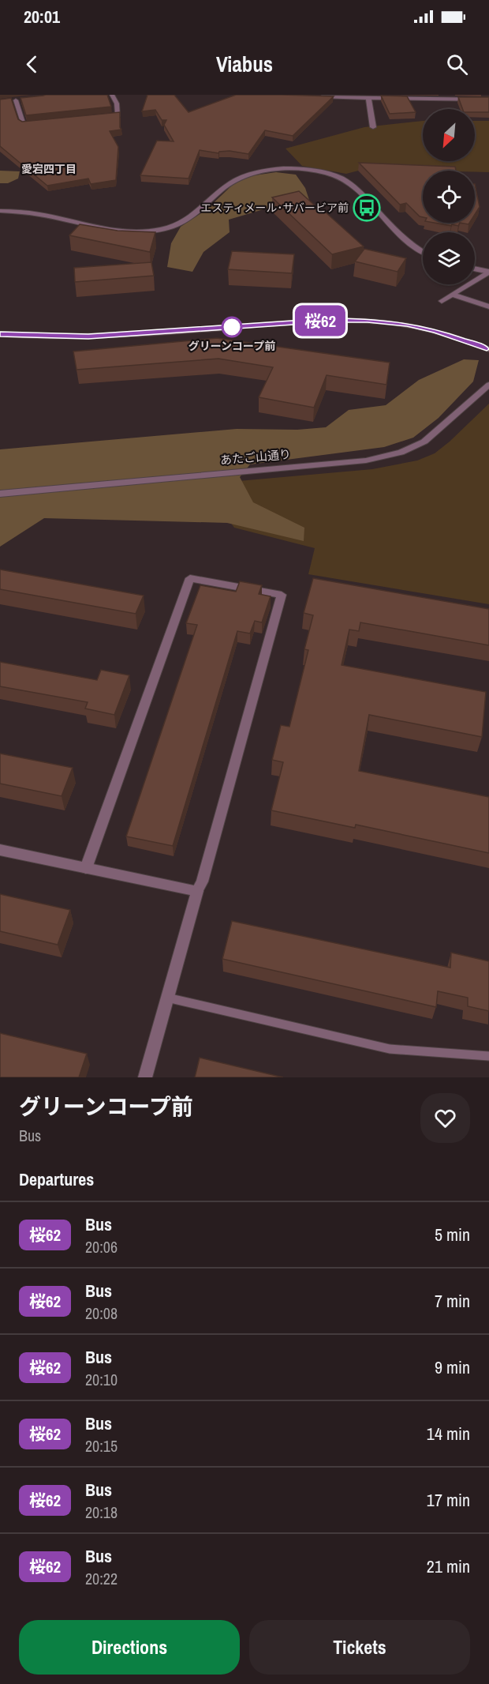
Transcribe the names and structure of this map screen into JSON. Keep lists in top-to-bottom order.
{
  "streets": {
    "street": ["あたご山通り"]
  },
  "districts": ["愛宕四丁目"],
  "places": {
    "bus stop": ["エスティメール･サバービア前"],
    "other": ["グリーンコープ前"]
  },
  "lines": ["bus line 桜62"],
  "north": "bottom left",
  "page": {
    "status": "20:01",
    "header": "Viabus",
    "on_map": "桜62",
    "heading": [
      ["グリーンコープ前", "Bus"],
      "Departures"
    ],
    "list": [
      {
        "mark": "桜62",
        "name": "Bus",
        "note": "20:06",
        "value": "5 min"
      },
      {
        "mark": "桜62",
        "name": "Bus",
        "note": "20:08",
        "value": "7 min"
      },
      {
        "mark": "桜62",
        "name": "Bus",
        "note": "20:10",
        "value": "9 min"
      },
      {
        "mark": "桜62",
        "name": "Bus",
        "note": "20:15",
        "value": "14 min"
      },
      {
        "mark": "桜62",
        "name": "Bus",
        "note": "20:18",
        "value": "17 min"
      },
      {
        "mark": "桜62",
        "name": "Bus",
        "note": "20:22",
        "value": "21 min"
      }
    ],
    "buttons": ["Directions", "Tickets"]
  }
}
